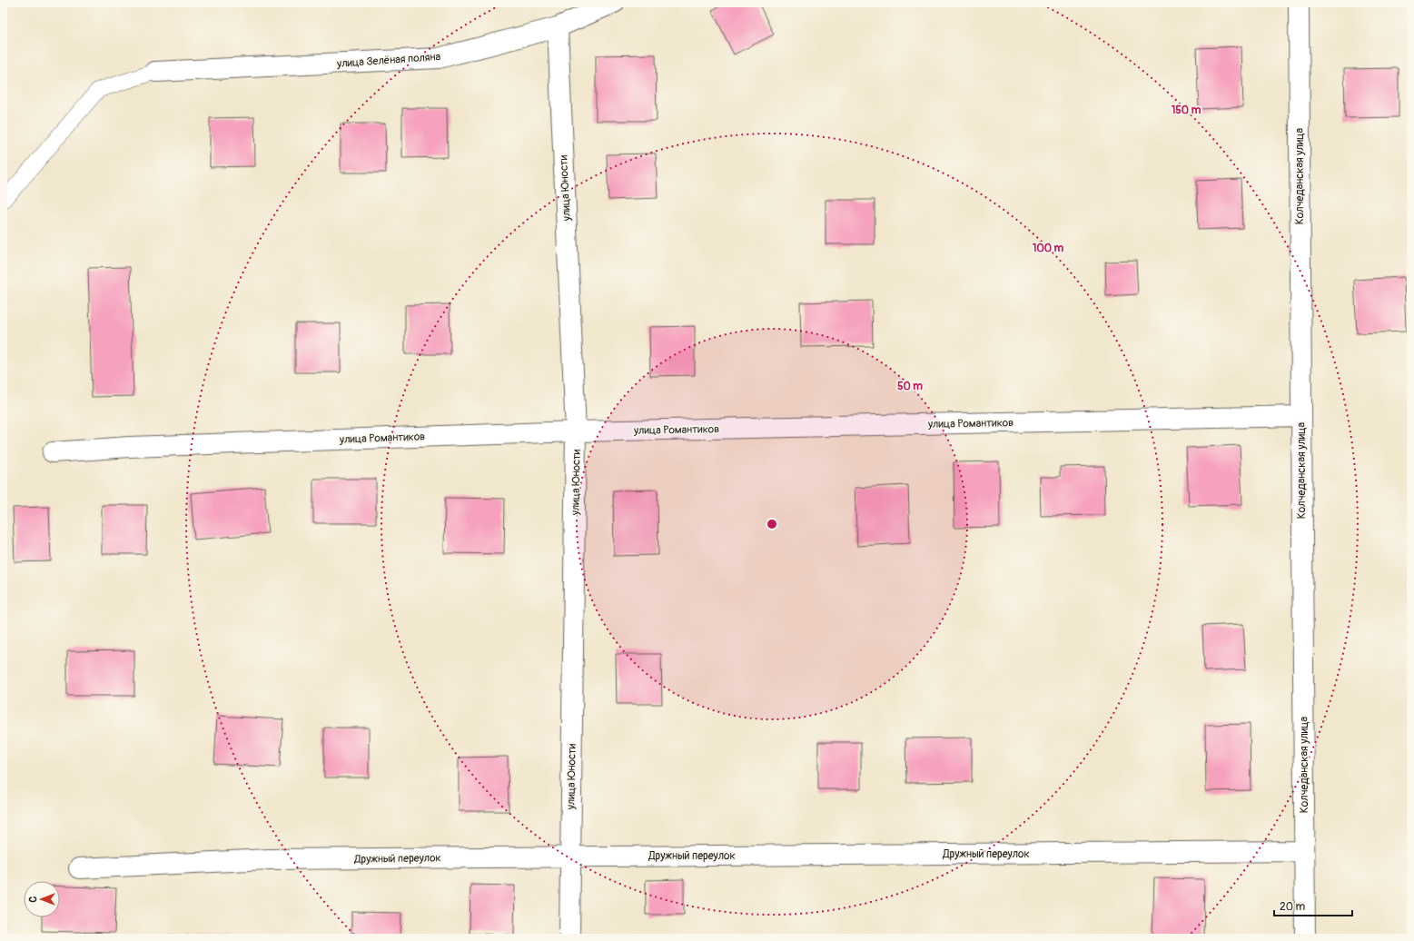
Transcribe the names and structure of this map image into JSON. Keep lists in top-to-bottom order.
{
  "streets": {
    "street": [
      "улица Зелёная поляна",
      "Колчеданская улица",
      "улица Юности",
      "улица Романтиков",
      "Дружный переулок"
    ]
  },
  "crossings": [
    ["улица Зелёная поляна", "улица Юности"],
    ["Колчеданская улица", "улица Романтиков"],
    ["Колчеданская улица", "Дружный переулок"],
    ["улица Юности", "улица Романтиков"],
    ["улица Юности", "Дружный переулок"]
  ],
  "scale_bar": "20 m",
  "north": "left",
  "rings": ["150 m", "100 m", "50 m"]
}
